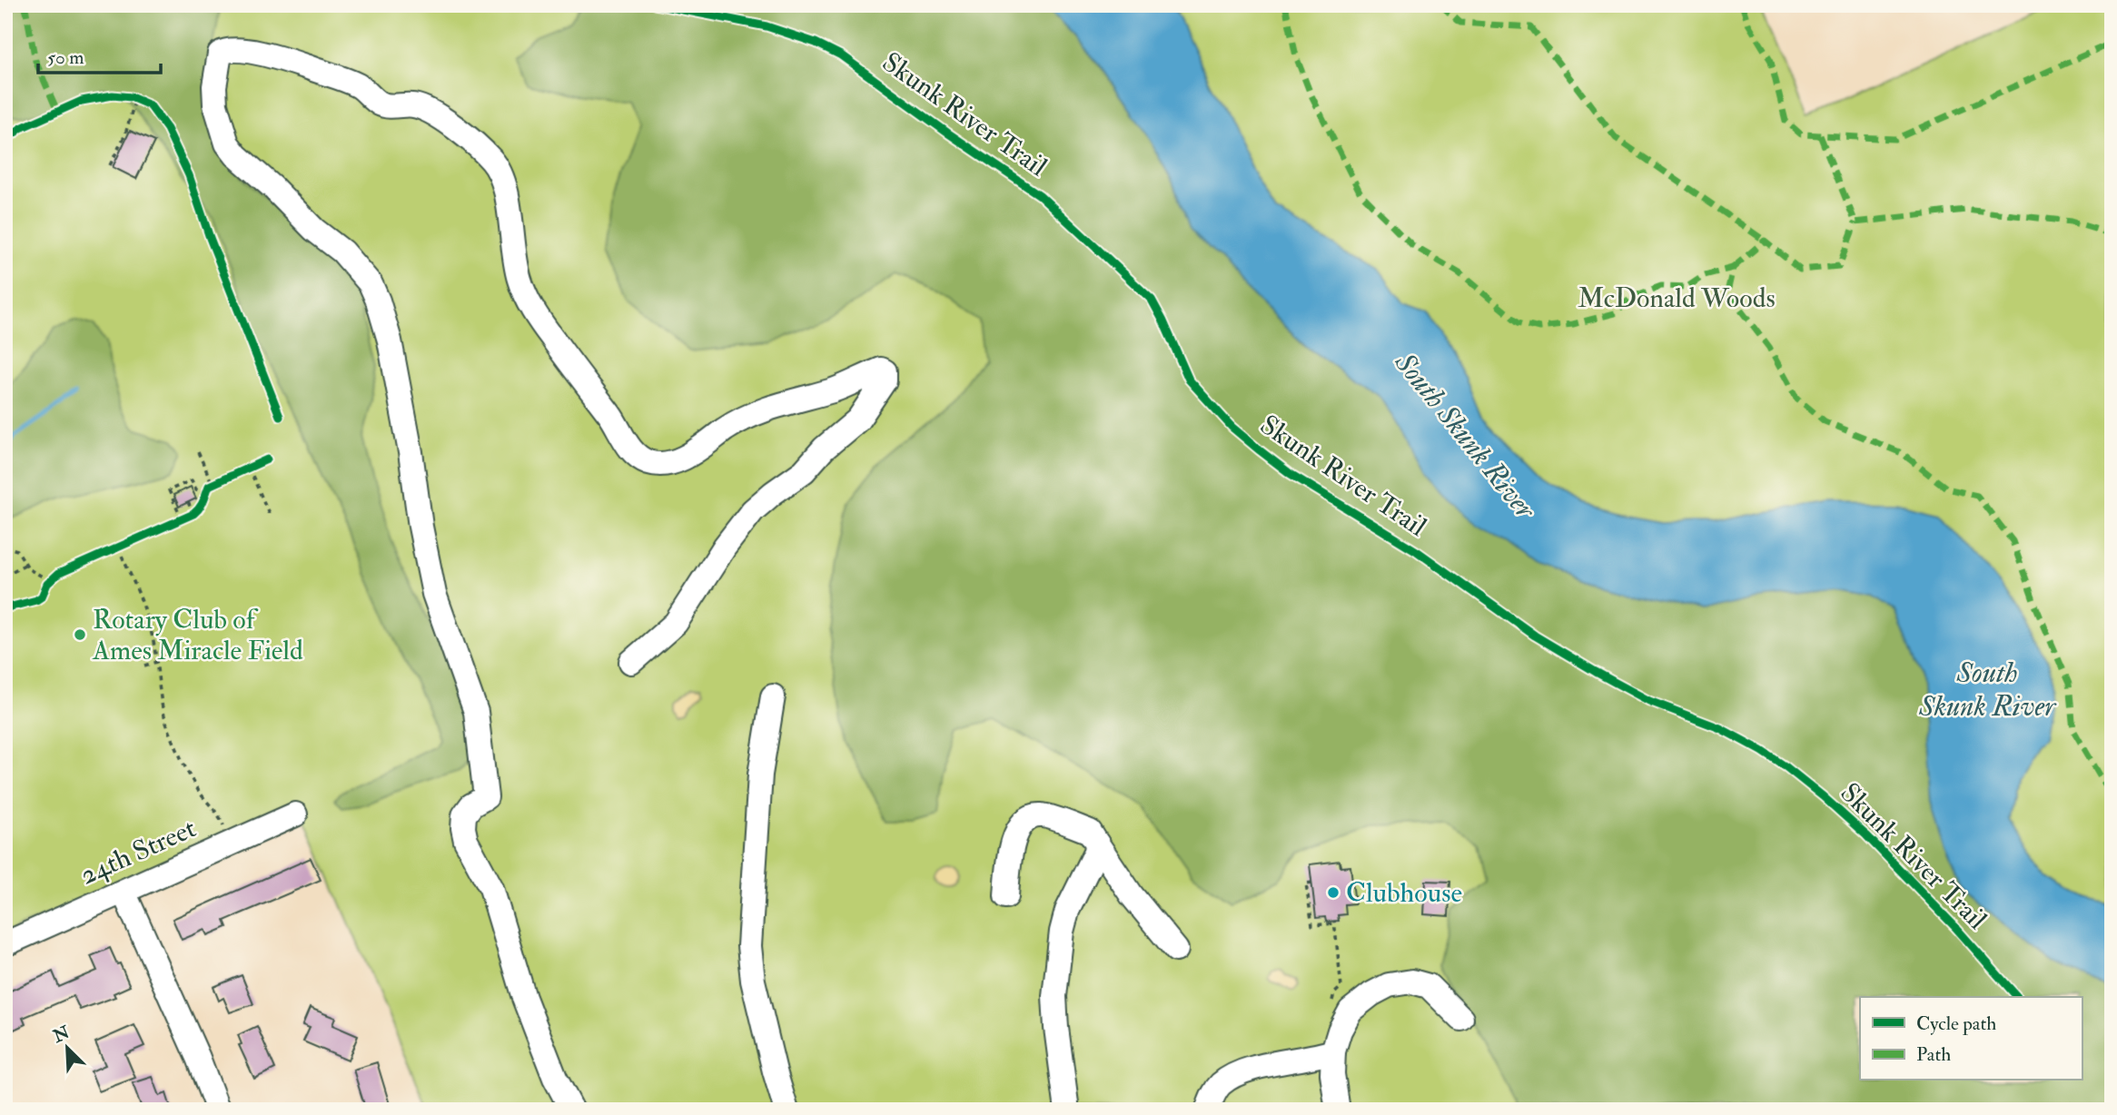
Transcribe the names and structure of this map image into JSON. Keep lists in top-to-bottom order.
{
  "streets": {
    "street": ["24th Street"],
    "cycle path": ["Skunk River Trail"]
  },
  "water": ["South Skunk River"],
  "parks": ["McDonald Woods"],
  "places": ["Rotary Club of Ames Miracle Field", "Clubhouse"],
  "legend": ["Cycle path", "Path"],
  "scale_bar": "50 m",
  "north": "top left"
}
